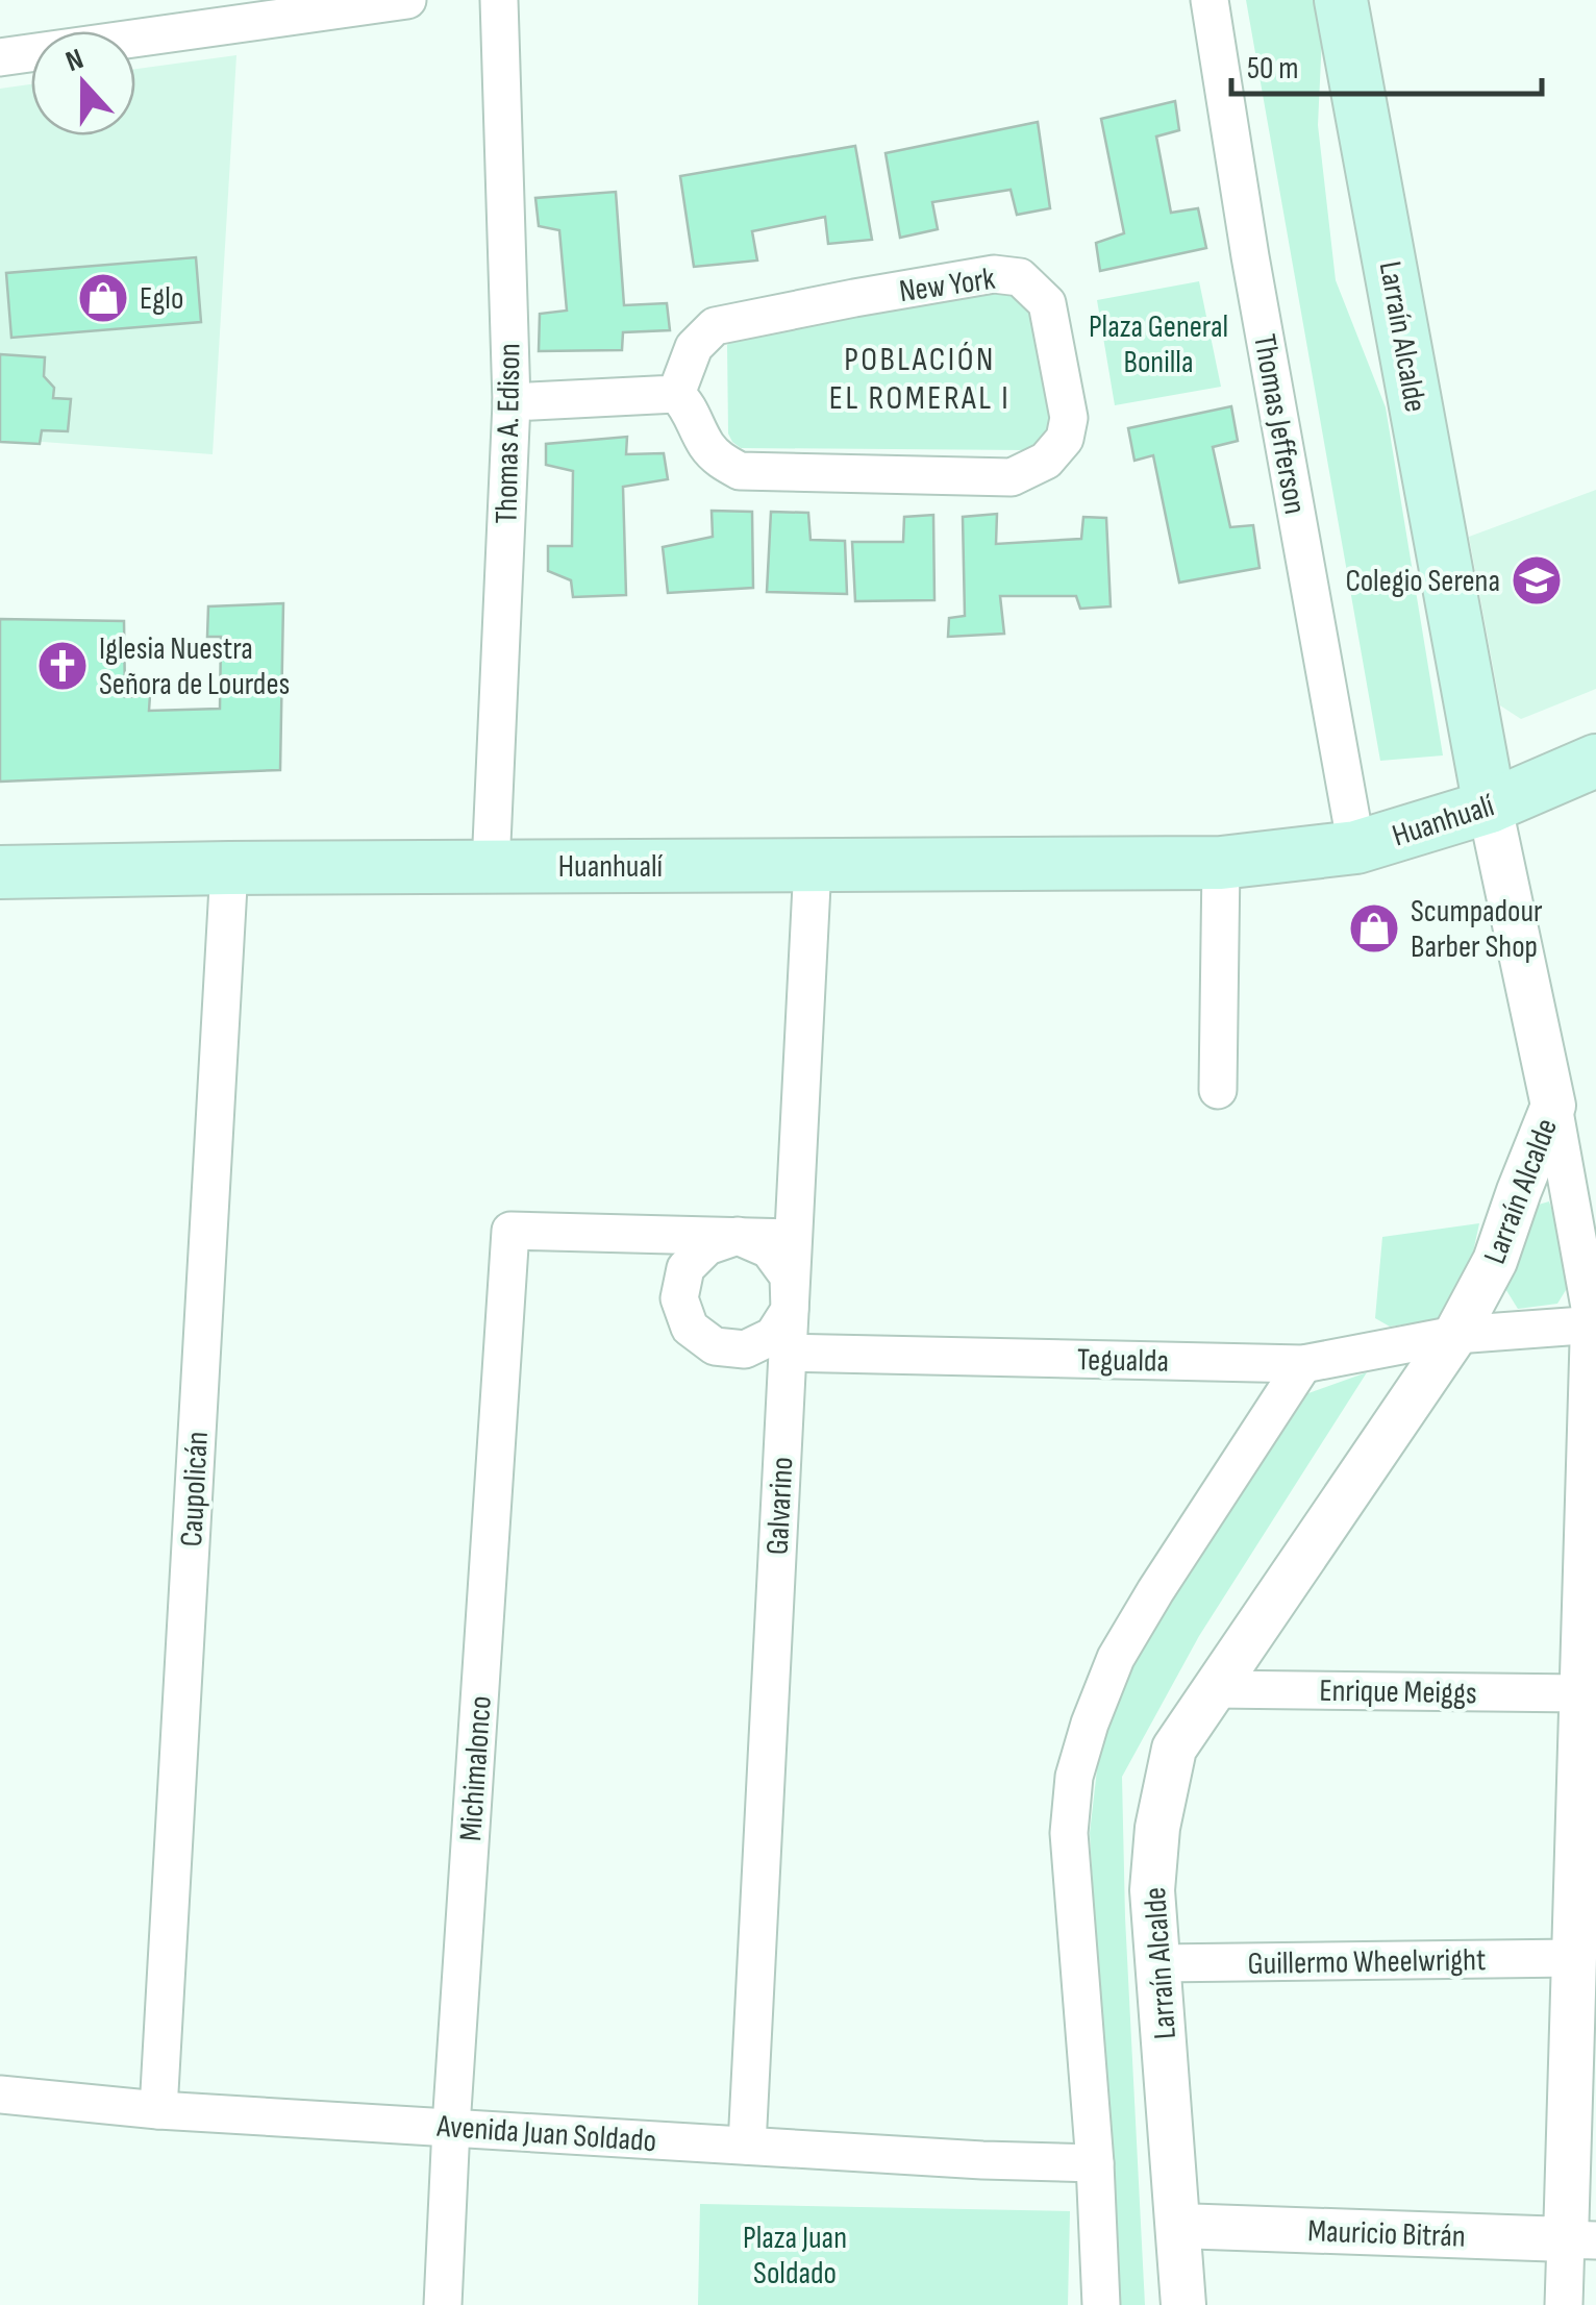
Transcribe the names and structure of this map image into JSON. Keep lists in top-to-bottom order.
{
  "streets": {
    "main road": ["Larraín Alcalde", "Huanhualí"],
    "street": [
      "New York",
      "Thomas Jefferson",
      "Thomas A. Edison",
      "Tegualda",
      "Caupolicán",
      "Galvarino",
      "Enrique Meiggs",
      "Michimalonco",
      "Guillermo Wheelwright",
      "Avenida Juan Soldado",
      "Mauricio Bitrán"
    ]
  },
  "crossings": [
    ["Larraín Alcalde", "Huanhualí"],
    ["Larraín Alcalde", "Tegualda"],
    ["Larraín Alcalde", "Enrique Meiggs"],
    ["Larraín Alcalde", "Guillermo Wheelwright"],
    ["Larraín Alcalde", "Mauricio Bitrán"],
    ["Thomas Jefferson", "Huanhualí"],
    ["Thomas A. Edison", "Huanhualí"],
    ["Huanhualí", "Caupolicán"],
    ["Huanhualí", "Galvarino"],
    ["Tegualda", "Galvarino"],
    ["Caupolicán", "Avenida Juan Soldado"],
    ["Galvarino", "Michimalonco"],
    ["Galvarino", "Avenida Juan Soldado"],
    ["Michimalonco", "Avenida Juan Soldado"]
  ],
  "districts": ["POBLACIÓN EL ROMERAL I"],
  "parks": ["Plaza General Bonilla", "Plaza Juan Soldado"],
  "places": {
    "shop": ["Eglo", "Scumpadour Barber Shop"],
    "school or university": ["Colegio Serena"],
    "church": ["Iglesia Nuestra Señora de Lourdes"]
  },
  "scale_bar": "50 m",
  "north": "top"
}
